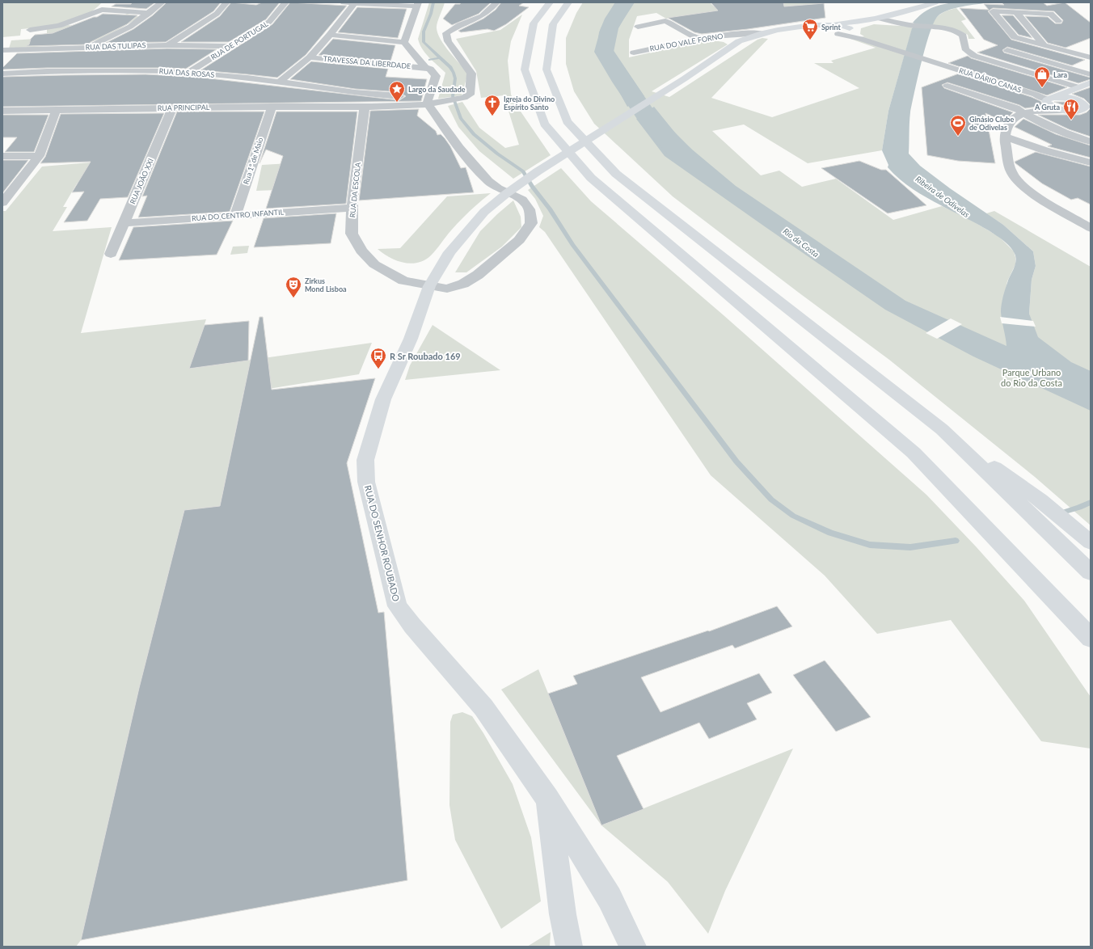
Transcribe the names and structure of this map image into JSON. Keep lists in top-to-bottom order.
{
  "streets": {
    "main road": ["RUA DO VALE FORNO", "RUA DO SENHOR ROUBADO"],
    "street": [
      "RUA DE PORTUGAL",
      "RUA DAS TULIPAS",
      "TRAVESSA DA LIBERDADE",
      "RUA DAS ROSAS",
      "RUA DÁRIO CANAS",
      "RUA PRINCIPAL",
      "Rua 1º de Maio",
      "RUA JOÃO XXI",
      "RUA DA ESCOLA",
      "RUA DO CENTRO INFANTIL"
    ]
  },
  "crossings": [
    ["RUA DE PORTUGAL", "RUA DAS TULIPAS"],
    ["RUA DE PORTUGAL", "RUA DAS ROSAS"],
    ["RUA DO VALE FORNO", "RUA DO SENHOR ROUBADO"],
    ["RUA DAS ROSAS", "RUA DA ESCOLA"],
    ["RUA PRINCIPAL", "Rua 1º de Maio"],
    ["RUA PRINCIPAL", "RUA JOÃO XXI"],
    ["RUA PRINCIPAL", "RUA DA ESCOLA"],
    ["Rua 1º de Maio", "RUA DO CENTRO INFANTIL"],
    ["RUA JOÃO XXI", "RUA DO CENTRO INFANTIL"],
    ["RUA DA ESCOLA", "RUA DO CENTRO INFANTIL"],
    ["RUA DA ESCOLA", "RUA DO SENHOR ROUBADO"]
  ],
  "water": ["Ribeira de Odivelas", "Rio da Costa"],
  "parks": ["Parque Urbano do Rio da Costa"],
  "places": {
    "supermarket": ["Sprint"],
    "shop": ["Lara"],
    "place": ["Largo da Saudade"],
    "church": ["Igreja do Divino Espírito Santo"],
    "restaurant": ["A Gruta"],
    "sports": ["Ginásio Clube de Odivelas"],
    "theatre": ["Zirkus Mond Lisboa"],
    "bus stop": ["R Sr Roubado 169"]
  }
}
